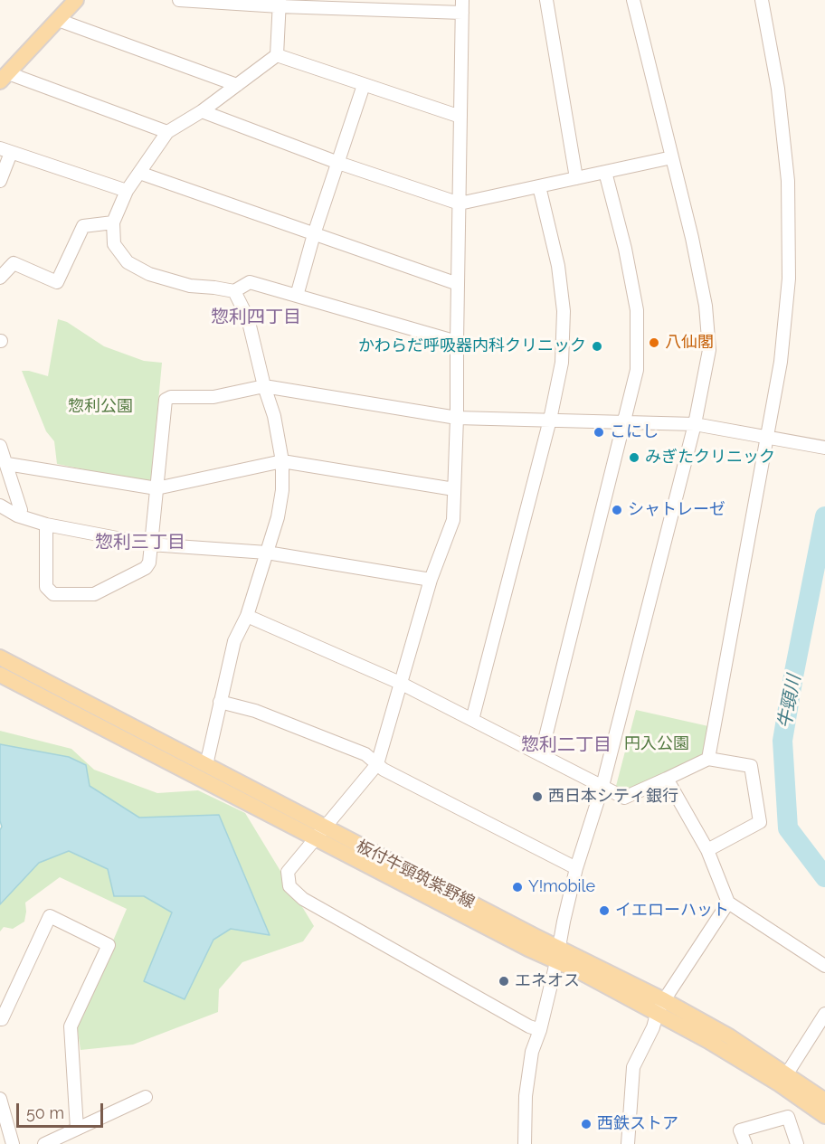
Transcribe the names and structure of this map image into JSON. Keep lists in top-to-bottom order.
{
  "streets": {
    "main road": ["板付牛頸筑紫野線"]
  },
  "districts": ["惣利四丁目", "惣利三丁目", "惣利二丁目"],
  "water": ["牛頸川"],
  "parks": ["惣利公園", "円入公園"],
  "places": [
    "八仙閣",
    "かわらだ呼吸器内科クリニック",
    "こにし",
    "みぎたクリニック",
    "シャトレーゼ",
    "西日本シティ銀行",
    "Y!mobile",
    "イエローハット",
    "エネオス",
    "西鉄ストア"
  ],
  "scale_bar": "50 m"
}
